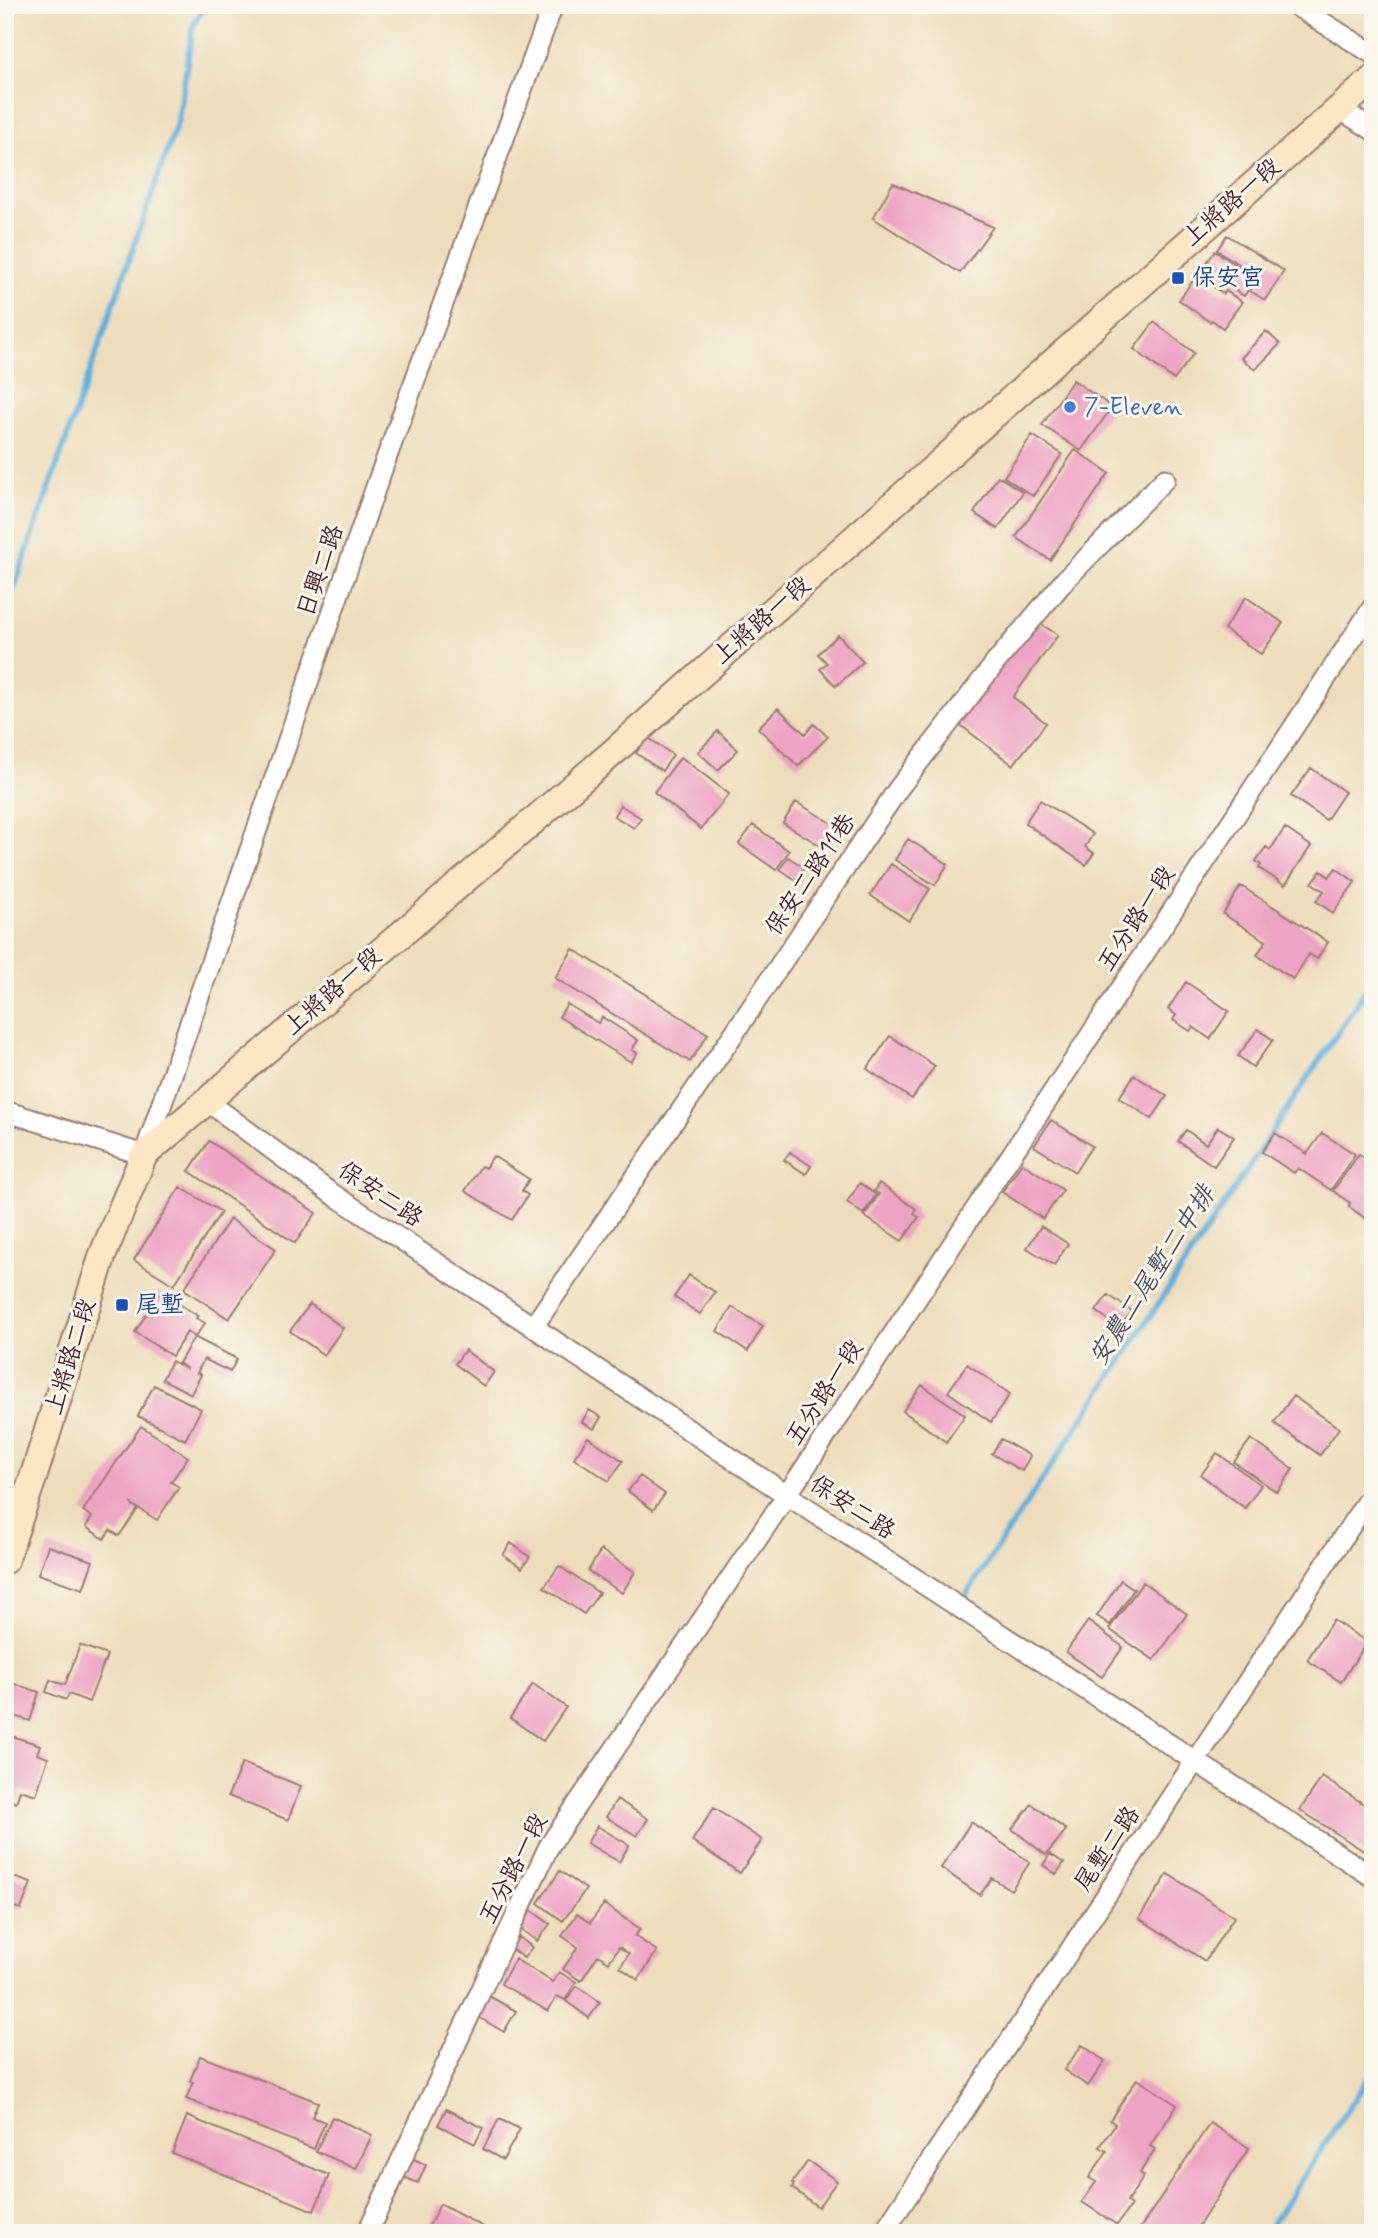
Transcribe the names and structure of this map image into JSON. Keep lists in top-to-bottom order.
{
  "streets": {
    "main road": ["上將路一段", "上將路二段"],
    "street": [
      "日興二路",
      "保安二路11巷",
      "五分路一段",
      "保安二路",
      "尾塹二路"
    ]
  },
  "crossings": [
    ["上將路一段", "日興二路"],
    ["上將路一段", "保安二路"],
    ["上將路一段", "上將路二段"],
    ["日興二路", "上將路二段"],
    ["保安二路11巷", "保安二路"],
    ["五分路一段", "保安二路"],
    ["保安二路", "尾塹二路"]
  ],
  "water": ["安農二尾塹二中排"],
  "places": {
    "transit": ["保安宮", "尾塹"],
    "other": ["7-Eleven"]
  }
}
